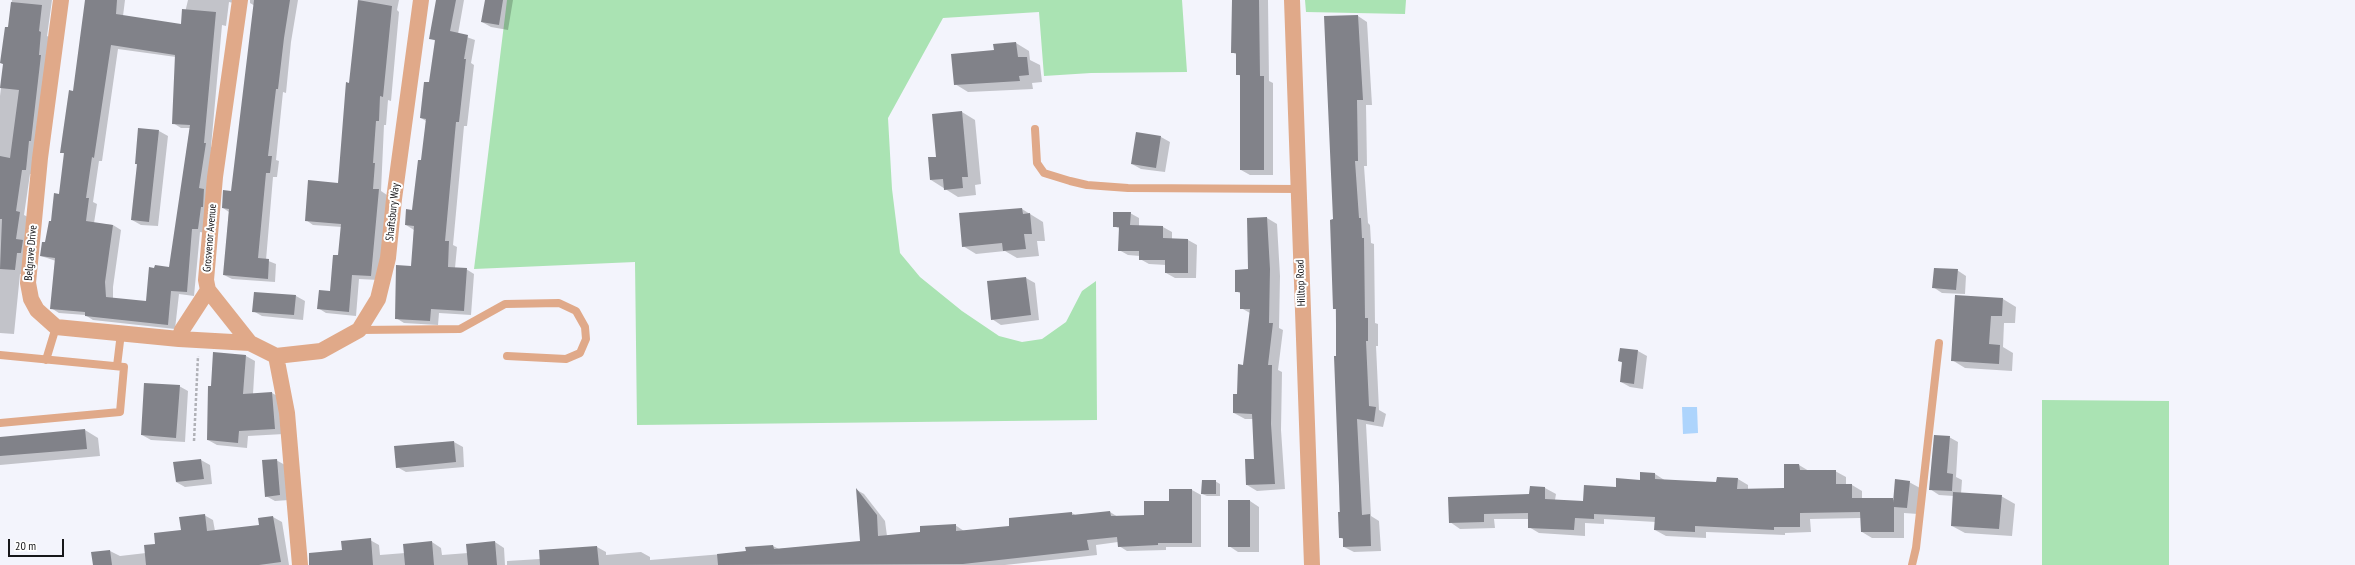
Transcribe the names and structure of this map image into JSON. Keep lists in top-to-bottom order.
{
  "streets": {
    "street": [
      "Shaftsbury Way",
      "Grosvenor Avenue",
      "Belgrave Drive",
      "Hilltop Road"
    ]
  },
  "scale_bar": "20 m"
}
